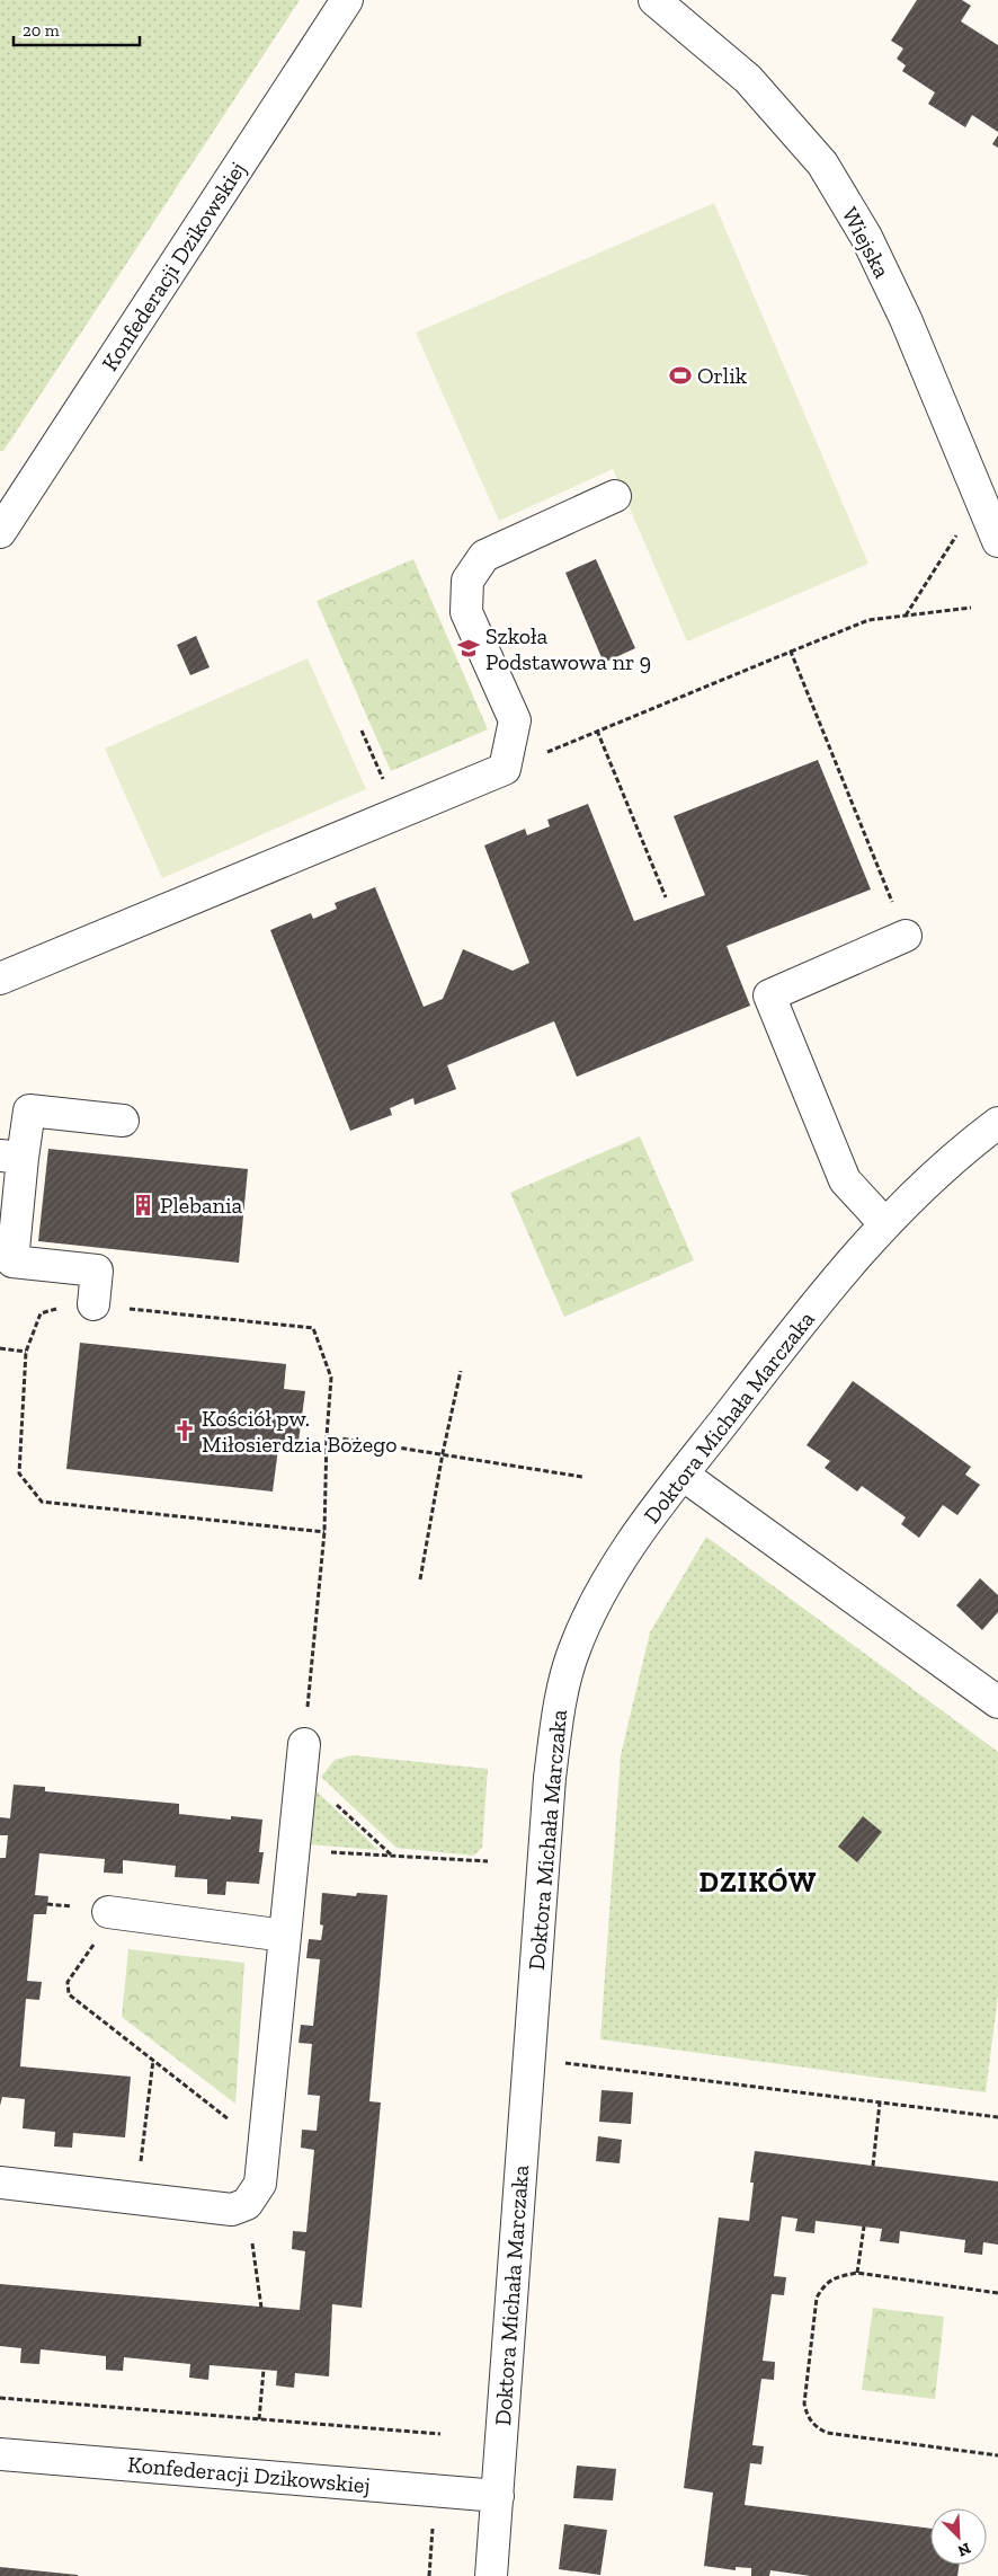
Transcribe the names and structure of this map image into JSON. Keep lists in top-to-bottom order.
{
  "streets": {
    "street": ["Wiejska", "Konfederacji Dzikowskiej", "Doktora Michała Marczaka"]
  },
  "crossings": [
    ["Konfederacji Dzikowskiej", "Doktora Michała Marczaka"]
  ],
  "districts": ["DZIKÓW"],
  "places": {
    "sports": ["Orlik"],
    "school or university": ["Szkoła Podstawowa nr 9"],
    "building": ["Plebania"],
    "church": ["Kościół pw. Miłosierdzia Bożego"]
  },
  "scale_bar": "20 m",
  "north": "bottom right"
}
